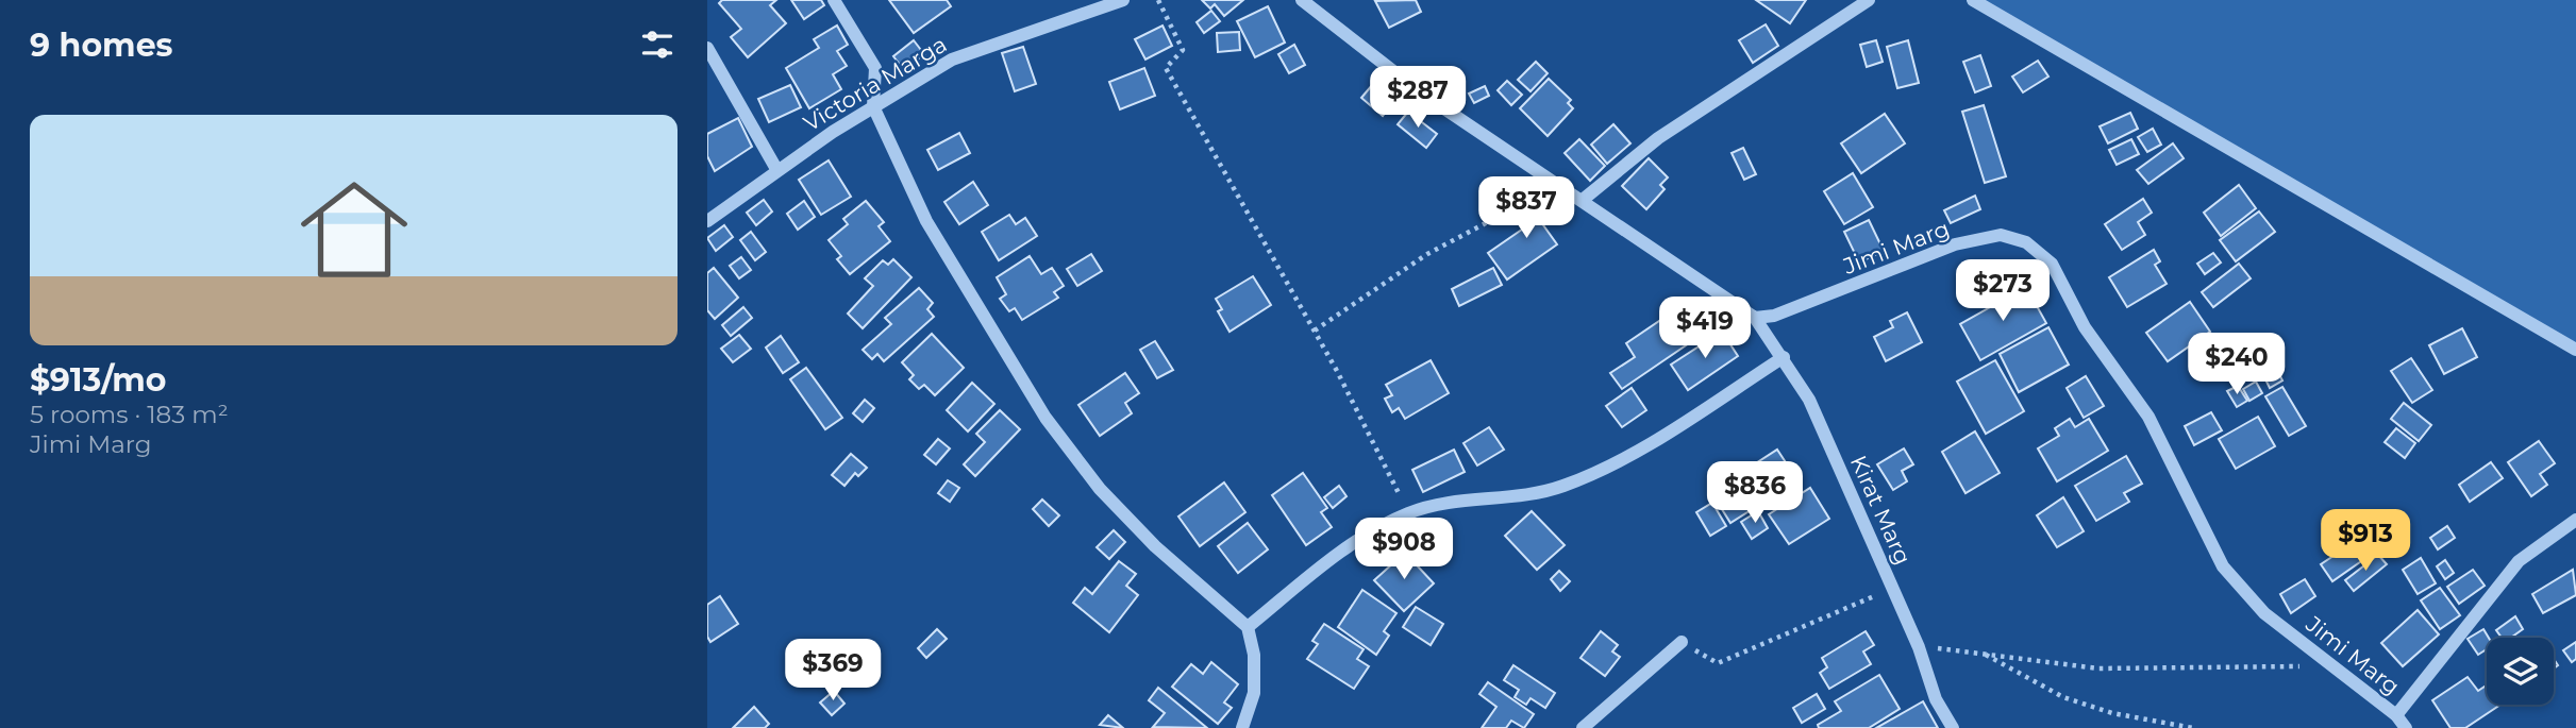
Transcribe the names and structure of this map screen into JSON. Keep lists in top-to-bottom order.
{
  "streets": {
    "street": ["Victoria Marga", "Jimi Marg", "Kirat Marg"]
  },
  "crossings": [
    ["Jimi Marg", "Kirat Marg"]
  ],
  "page": {
    "heading": "9 homes",
    "price": [
      "$287",
      "$837",
      "$273",
      "$419",
      "$240",
      "$836",
      "$913",
      "$908",
      "$369"
    ],
    "list": [
      {
        "name": "$913/mo",
        "note": "5 rooms · 183 m² · Jimi Marg"
      }
    ]
  }
}
